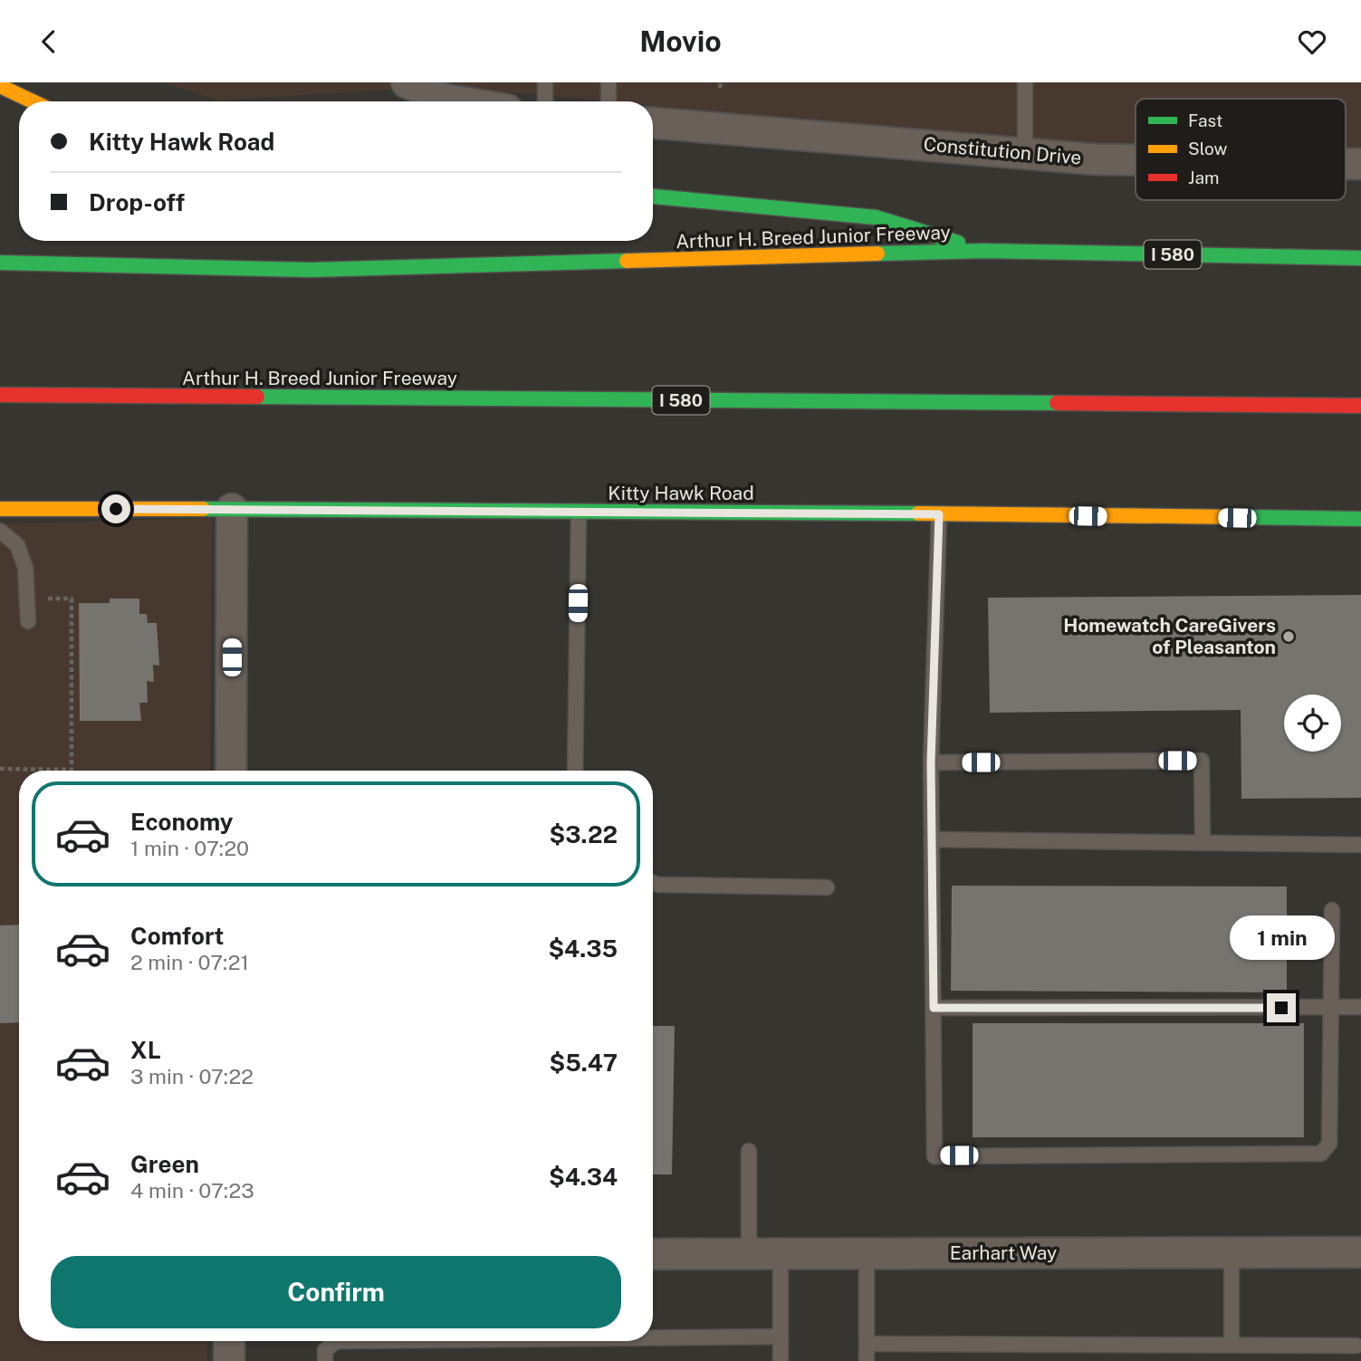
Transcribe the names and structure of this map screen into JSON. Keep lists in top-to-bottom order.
{
  "streets": {
    "main road": ["Arthur H. Breed Junior Freeway", "I 580", "Kitty Hawk Road"],
    "street": ["Constitution Drive", "Earhart Way"]
  },
  "places": ["Homewatch CareGivers of Pleasanton"],
  "legend": ["Fast", "Slow", "Jam"],
  "page": {
    "header": "Movio",
    "banner": ["Kitty Hawk Road", "Drop-off"],
    "list": [
      {
        "name": "Economy",
        "note": "1 min · 07:20",
        "value": "$3.22"
      },
      {
        "name": "Comfort",
        "note": "2 min · 07:21",
        "value": "$4.35"
      },
      {
        "name": "XL",
        "note": "3 min · 07:22",
        "value": "$5.47"
      },
      {
        "name": "Green",
        "note": "4 min · 07:23",
        "value": "$4.34"
      }
    ],
    "bubble": "1 min",
    "buttons": "Confirm"
  }
}
